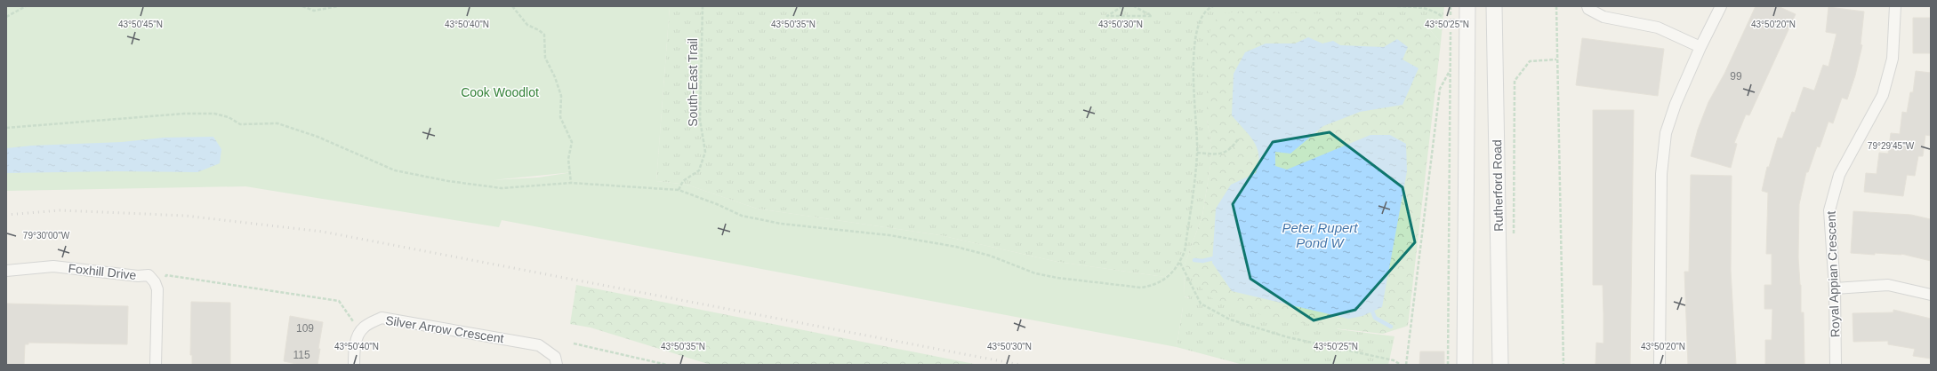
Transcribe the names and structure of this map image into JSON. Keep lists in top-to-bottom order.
{
  "streets": {
    "main road": ["Rutherford Road"],
    "street": ["Foxhill Drive", "Royal Appian Crescent", "Silver Arrow Crescent"],
    "path": ["South-East Trail"]
  },
  "water": ["Peter Rupert Pond W"],
  "parks": ["Cook Woodlot"],
  "house_numbers": ["99", "109", "115"],
  "coordinates": [
    "43°50'45\"N",
    "43°50'40\"N",
    "43°50'35\"N",
    "43°50'30\"N",
    "43°50'25\"N",
    "43°50'20\"N",
    "79°29'45\"W",
    "79°30'00\"W"
  ]
}
